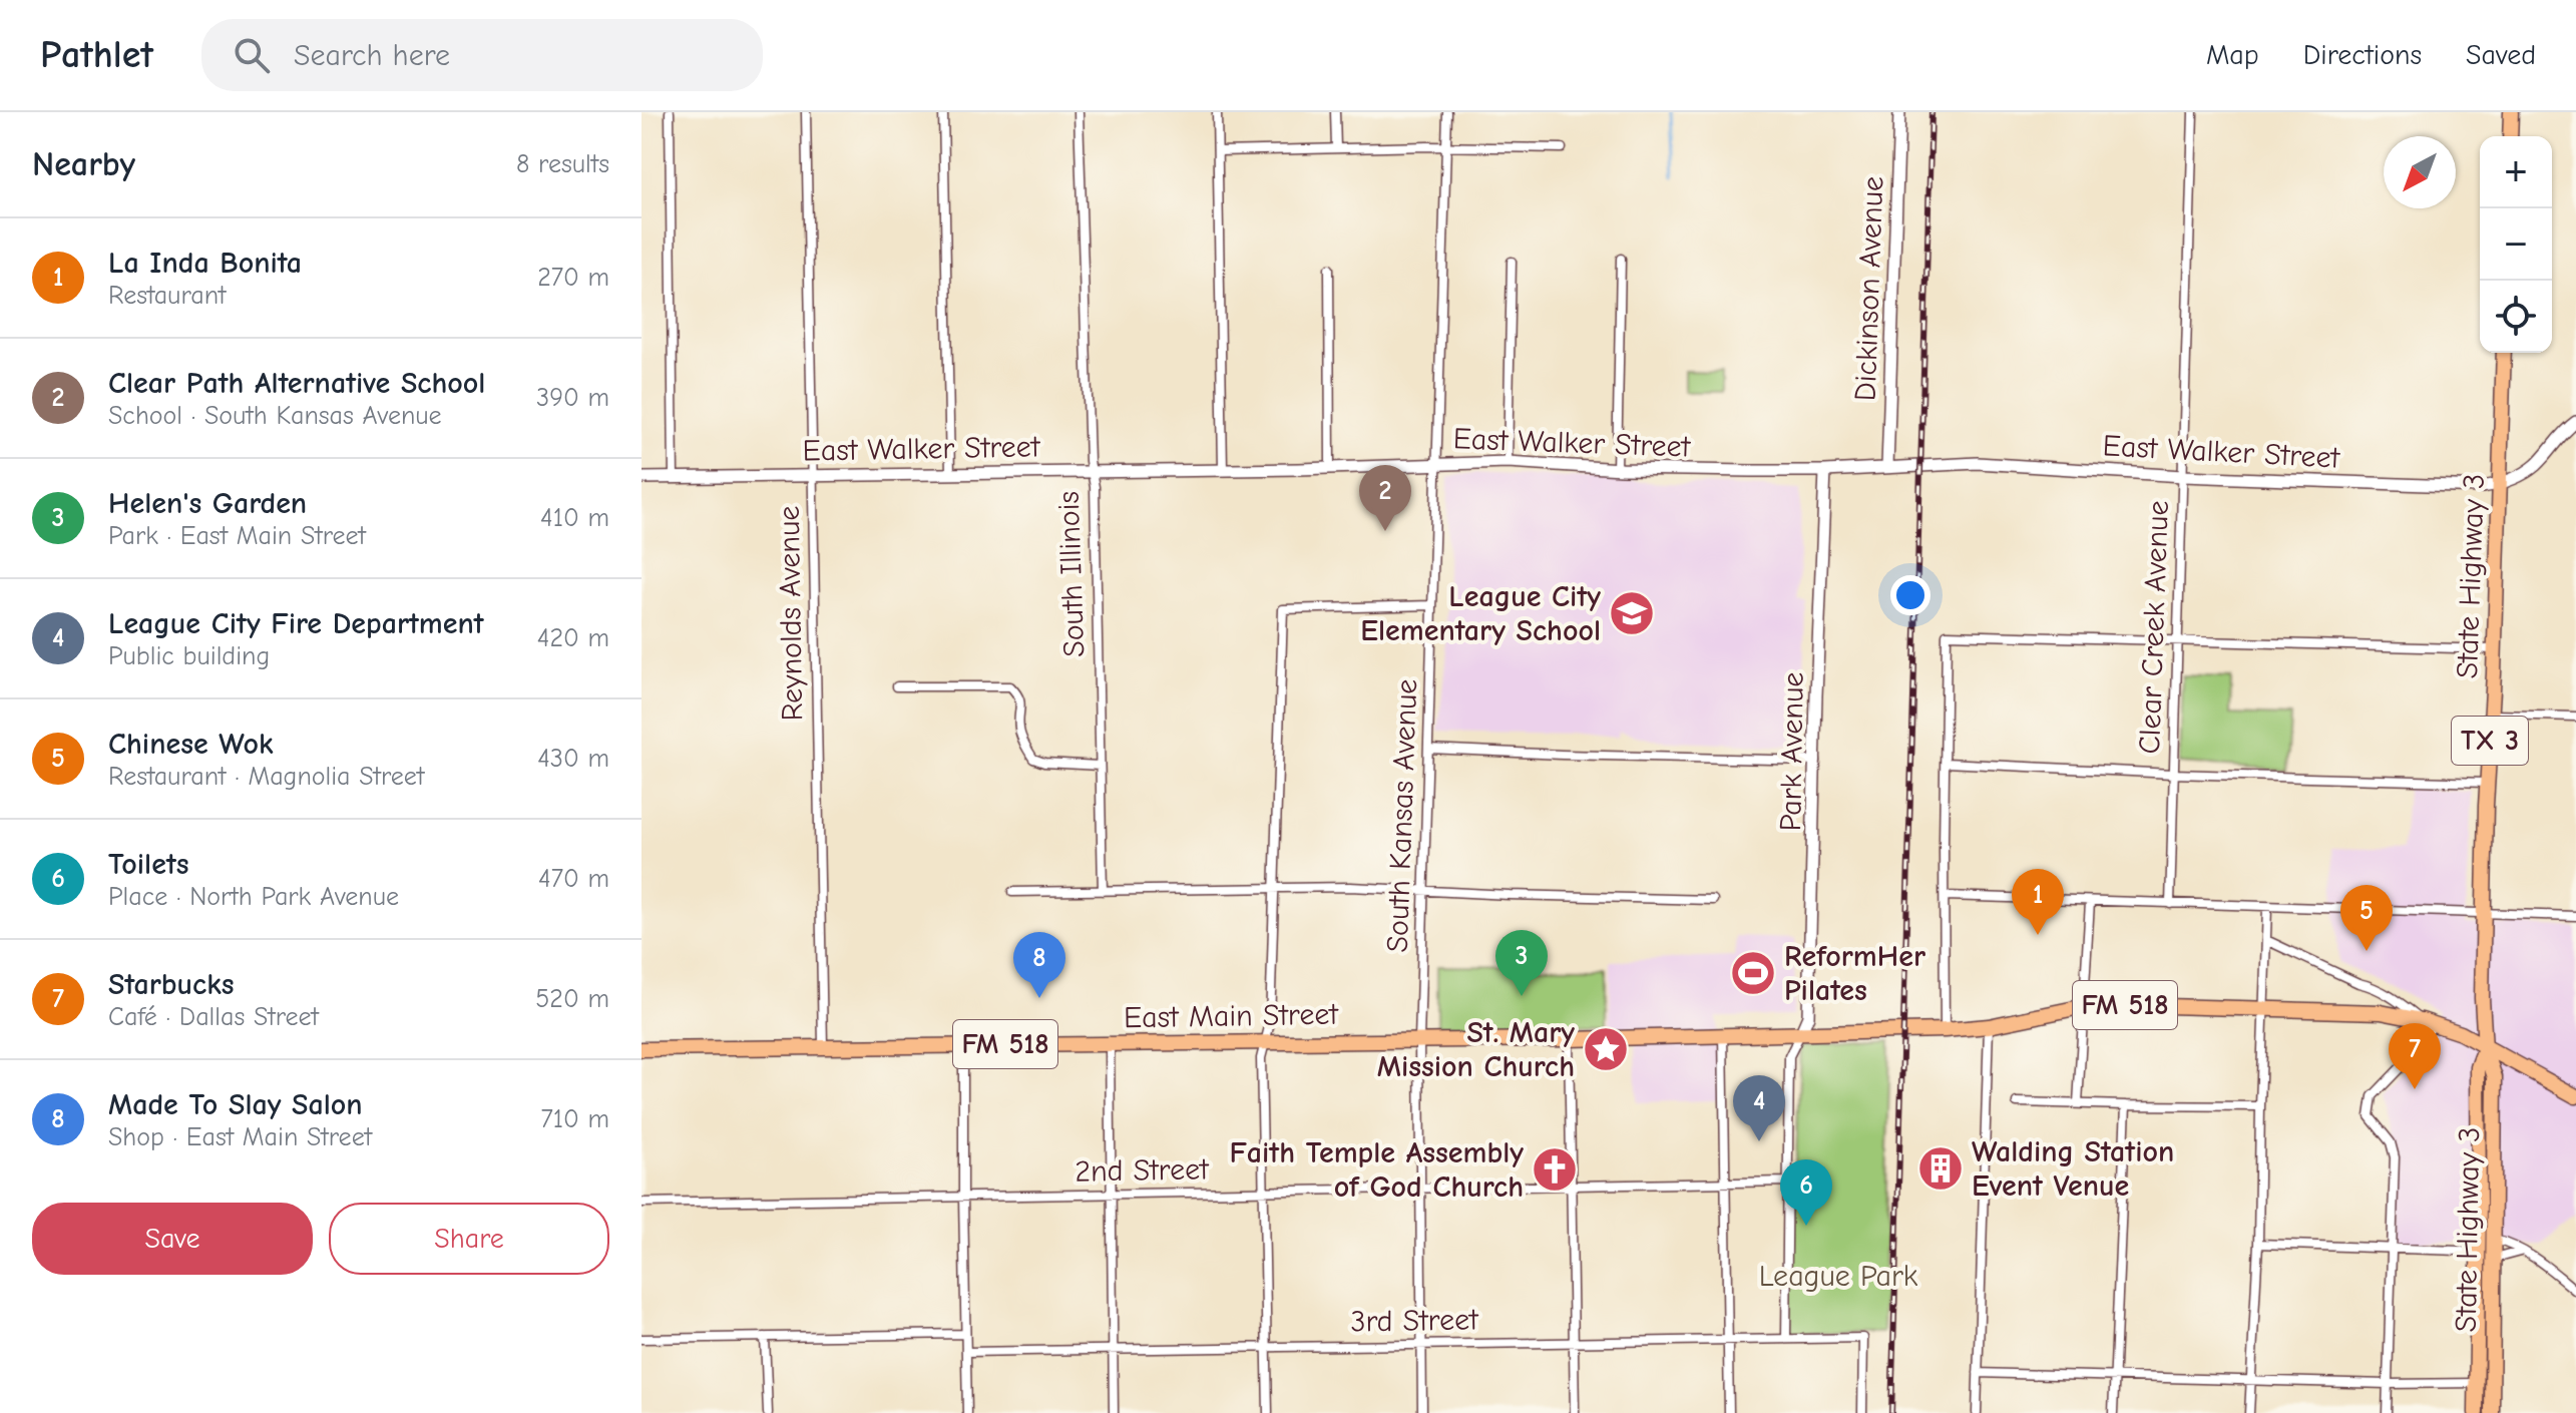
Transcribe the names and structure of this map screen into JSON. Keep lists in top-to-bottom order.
{
  "streets": {
    "main road": [
      "State Highway 3",
      "TX 3",
      "FM 518",
      "East Main Street"
    ],
    "street": [
      "Dickinson Avenue",
      "East Walker Street",
      "South Illinois",
      "Reynolds Avenue",
      "Clear Creek Avenue",
      "Park Avenue",
      "South Kansas Avenue",
      "2nd Street",
      "3rd Street"
    ]
  },
  "crossings": [
    ["Dickinson Avenue", "East Walker Street"],
    ["East Walker Street", "South Illinois"],
    ["East Walker Street", "State Highway 3"],
    ["East Walker Street", "Reynolds Avenue"],
    ["East Walker Street", "Clear Creek Avenue"],
    ["East Walker Street", "Park Avenue"],
    ["East Walker Street", "South Kansas Avenue"],
    ["State Highway 3", "FM 518"],
    ["State Highway 3", "East Main Street"],
    ["Reynolds Avenue", "East Main Street"],
    ["Park Avenue", "East Main Street"],
    ["South Kansas Avenue", "East Main Street"],
    ["South Kansas Avenue", "2nd Street"],
    ["South Kansas Avenue", "3rd Street"],
    ["FM 518", "East Main Street"]
  ],
  "parks": ["League Park"],
  "places": {
    "school or university": ["League City Elementary School"],
    "sports": ["ReformHer Pilates"],
    "place": ["St. Mary Mission Church"],
    "building": ["Walding Station Event Venue"],
    "church": ["Faith Temple Assembly of God Church"]
  },
  "north": "bottom left",
  "page": {
    "header": "Pathlet",
    "search": "Search here",
    "nav": ["Map", "Directions", "Saved"],
    "heading": ["Nearby", "8 results"],
    "map_buttons": ["+", "−"],
    "list": [
      {
        "mark": "1",
        "name": "La Inda Bonita",
        "note": "Restaurant",
        "value": "270 m"
      },
      {
        "mark": "2",
        "name": "Clear Path Alternative School",
        "note": "School · South Kansas Avenue",
        "value": "390 m"
      },
      {
        "mark": "3",
        "name": "Helen's Garden",
        "note": "Park · East Main Street",
        "value": "410 m"
      },
      {
        "mark": "4",
        "name": "League City Fire Department",
        "note": "Public building",
        "value": "420 m"
      },
      {
        "mark": "5",
        "name": "Chinese Wok",
        "note": "Restaurant · Magnolia Street",
        "value": "430 m"
      },
      {
        "mark": "6",
        "name": "Toilets",
        "note": "Place · North Park Avenue",
        "value": "470 m"
      },
      {
        "mark": "7",
        "name": "Starbucks",
        "note": "Café · Dallas Street",
        "value": "520 m"
      },
      {
        "mark": "8",
        "name": "Made To Slay Salon",
        "note": "Shop · East Main Street",
        "value": "710 m"
      }
    ],
    "pins": [
      "2",
      "1",
      "5",
      "3",
      "8",
      "7",
      "4",
      "6"
    ],
    "buttons": ["Save", "Share"]
  }
}
